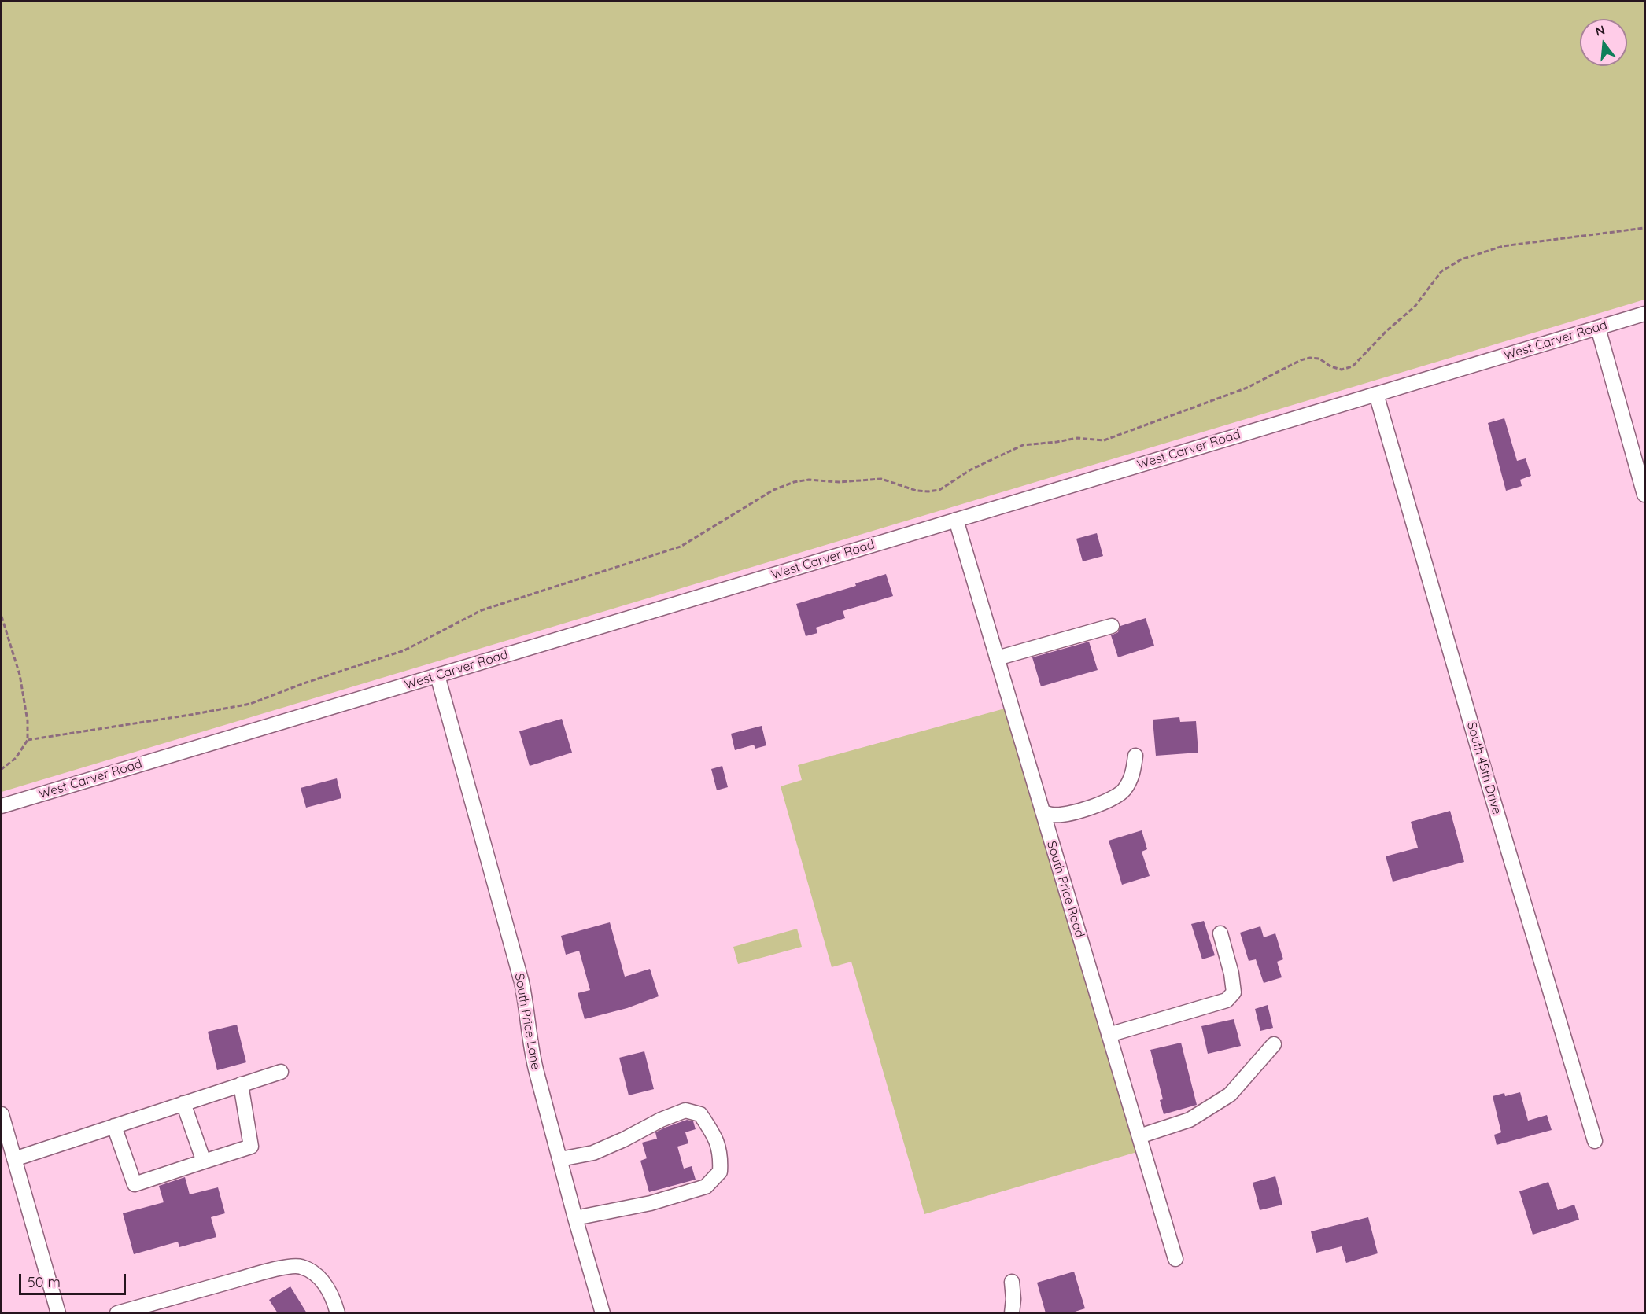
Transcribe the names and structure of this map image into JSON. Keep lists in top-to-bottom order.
{
  "streets": {
    "street": [
      "West Carver Road",
      "South 45th Drive",
      "South Price Road",
      "South Price Lane"
    ]
  },
  "crossings": [
    ["West Carver Road", "South 45th Drive"],
    ["West Carver Road", "South Price Road"],
    ["West Carver Road", "South Price Lane"]
  ],
  "scale_bar": "50 m",
  "north": "top"
}
